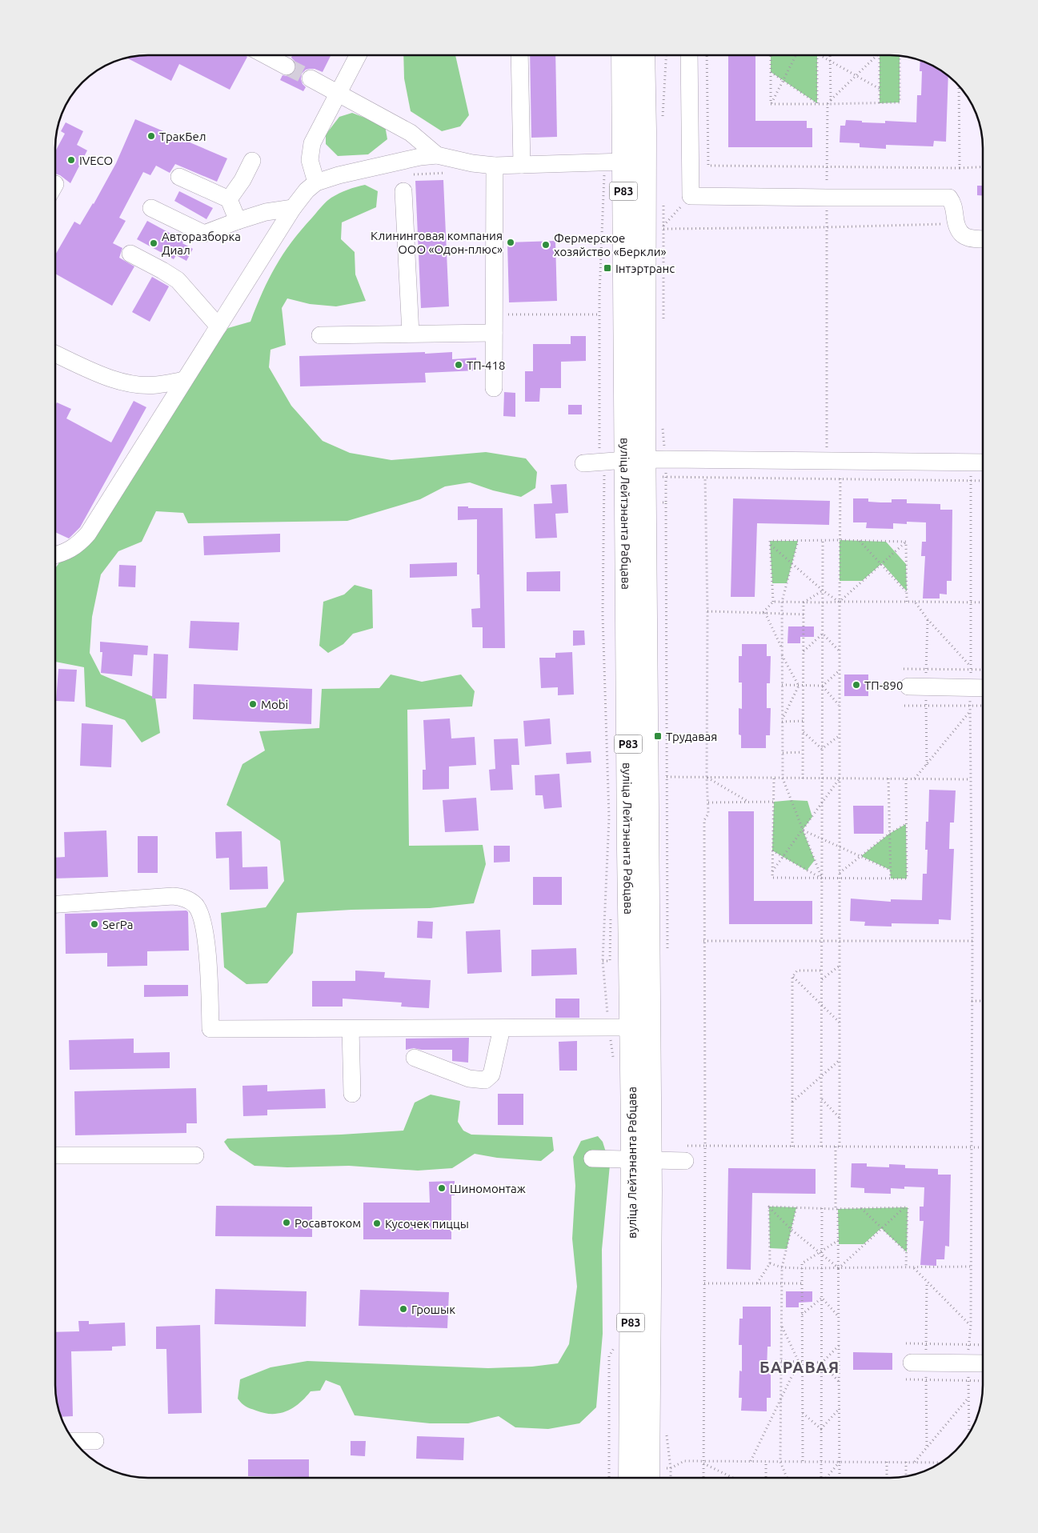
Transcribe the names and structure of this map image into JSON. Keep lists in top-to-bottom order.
{
  "streets": {
    "highway": ["Р83", "вуліца Лейтэнанта Рабцава"]
  },
  "districts": ["БАРАВАЯ"],
  "places": {
    "other": [
      "ТракБел",
      "IVECO",
      "Клининговая компания ООО «Одон-плюс»",
      "Авторазборка Диал",
      "Фермерское хозяйство «Беркли»",
      "ТП-418",
      "ТП-890",
      "Mobi",
      "SerPa",
      "Шиномонтаж",
      "Росавтоком",
      "Кусочек пиццы",
      "Грошык"
    ],
    "transit": ["Інтэртранс", "Трудавая"]
  }
}
